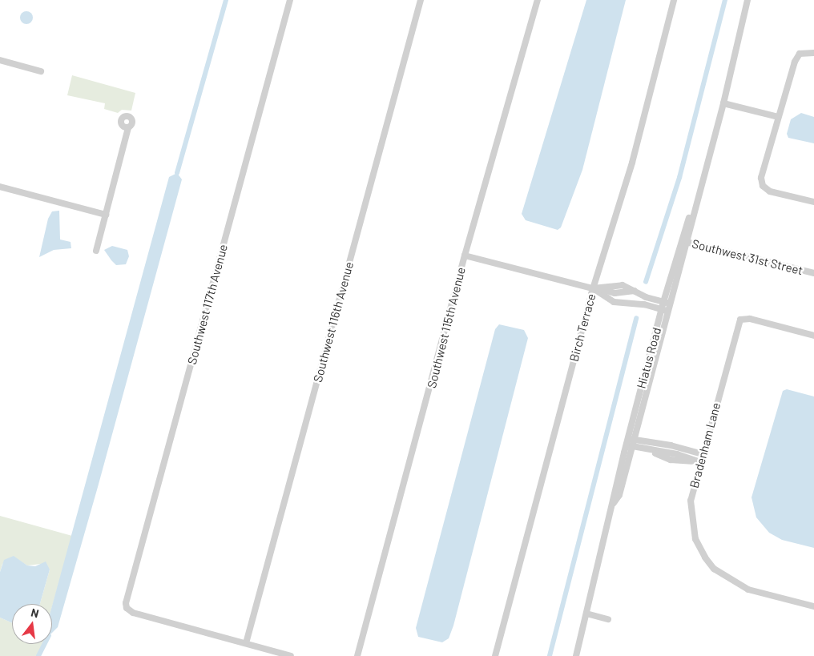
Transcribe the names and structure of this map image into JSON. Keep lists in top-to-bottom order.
{
  "streets": {
    "street": [
      "Southwest 31st Street",
      "Southwest 117th Avenue",
      "Southwest 116th Avenue",
      "Southwest 115th Avenue",
      "Birch Terrace",
      "Hiatus Road",
      "Bradenham Lane"
    ]
  },
  "crossings": [
    ["Southwest 31st Street", "Hiatus Road"],
    ["Southwest 117th Avenue", "Southwest 116th Avenue"]
  ],
  "north": "top"
}
